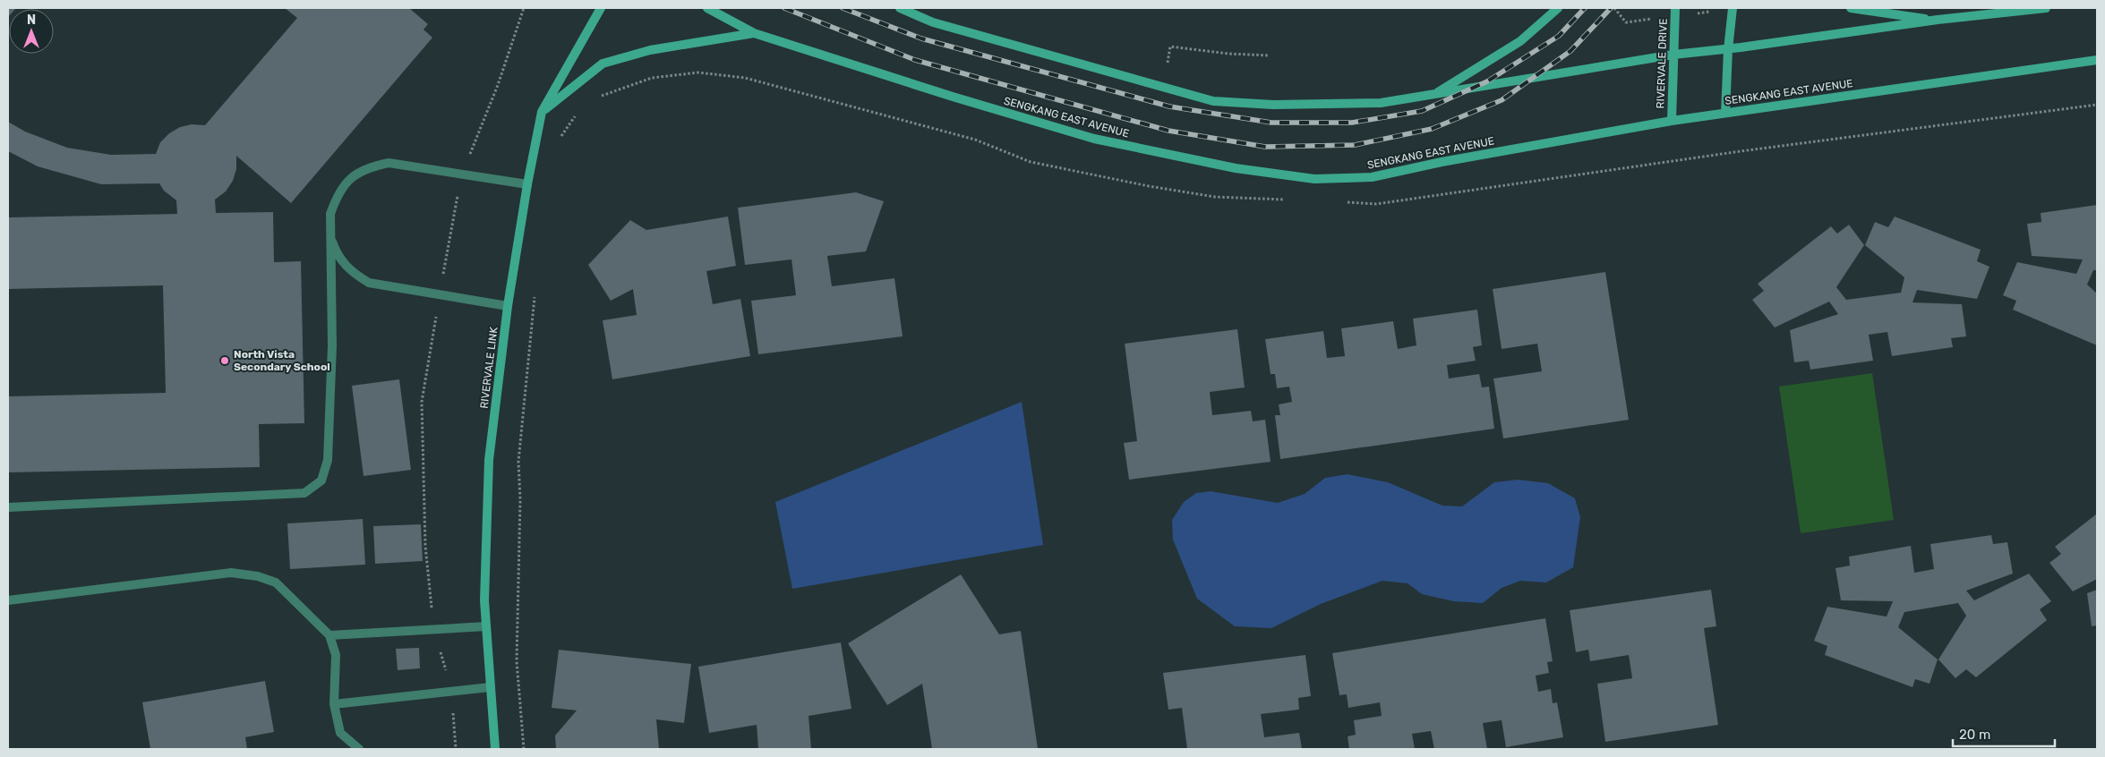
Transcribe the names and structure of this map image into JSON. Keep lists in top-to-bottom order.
{
  "streets": {
    "main road": ["RIVERVALE DRIVE", "SENGKANG EAST AVENUE", "RIVERVALE LINK"]
  },
  "crossings": [
    ["RIVERVALE DRIVE", "SENGKANG EAST AVENUE"]
  ],
  "places": ["North Vista Secondary School"],
  "scale_bar": "20 m",
  "north": "top"
}
